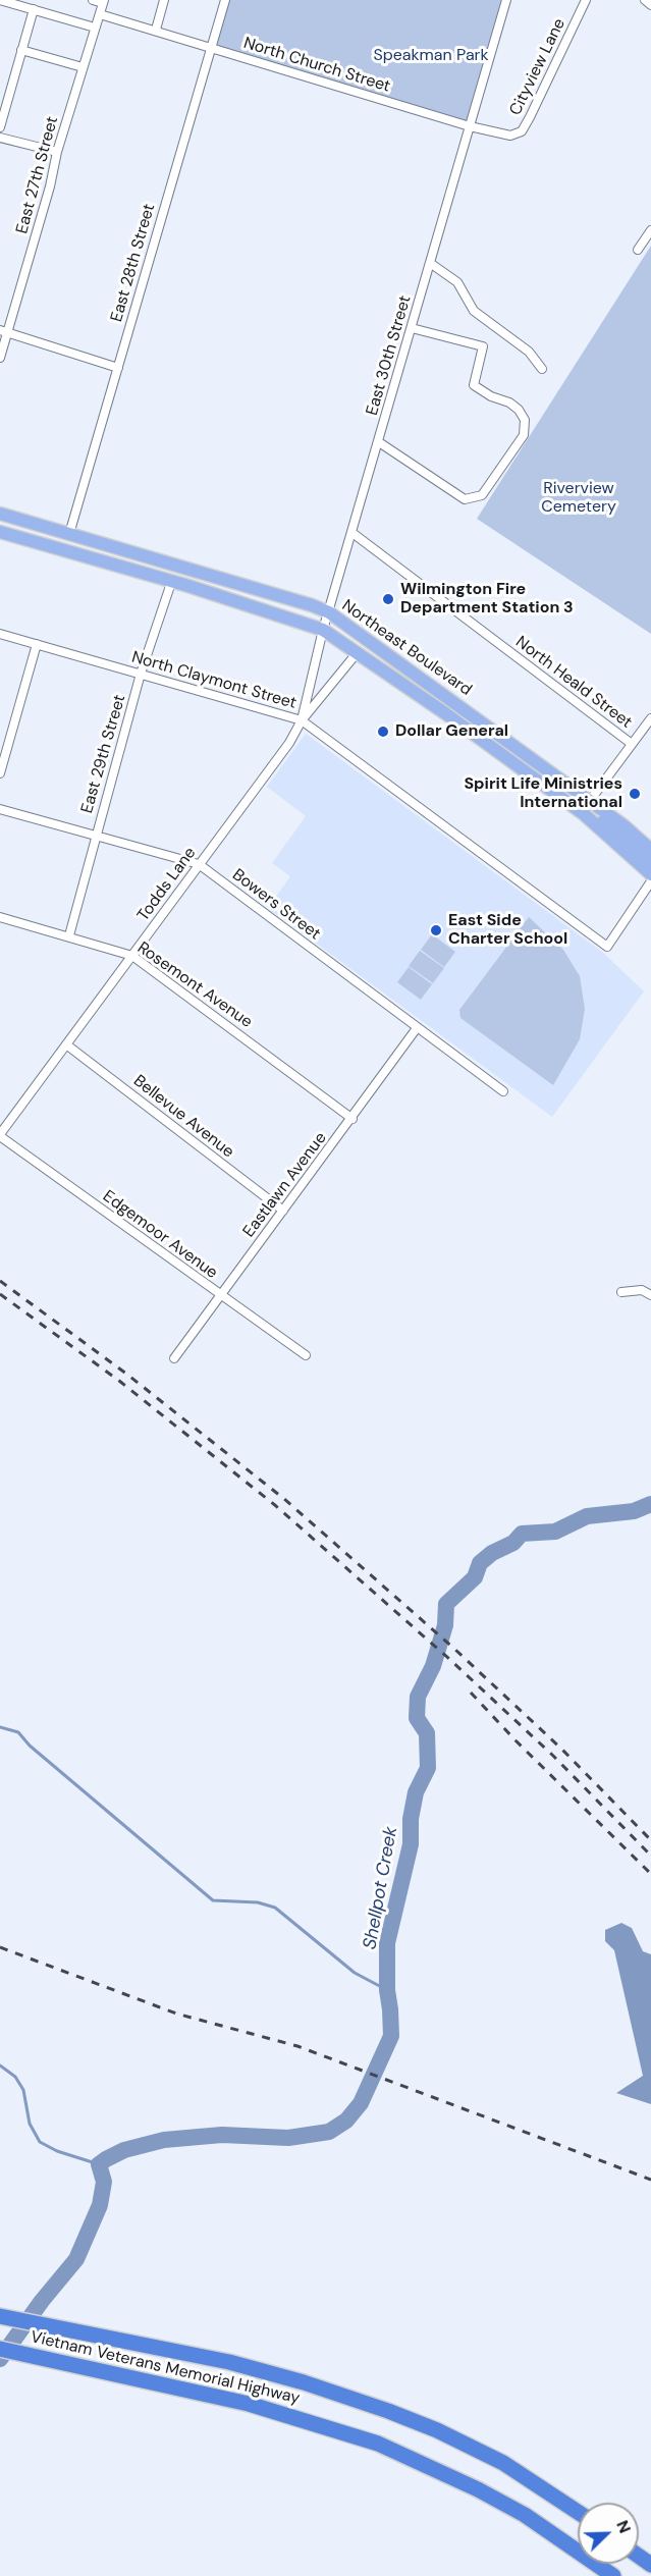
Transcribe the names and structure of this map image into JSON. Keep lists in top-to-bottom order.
{
  "streets": {
    "highway": ["Vietnam Veterans Memorial Highway"],
    "main road": ["Northeast Boulevard"],
    "street": [
      "North Church Street",
      "Cityview Lane",
      "East 27th Street",
      "East 28th Street",
      "East 30th Street",
      "North Claymont Street",
      "North Heald Street",
      "East 29th Street",
      "Todds Lane",
      "Bowers Street",
      "Rosemont Avenue",
      "Bellevue Avenue",
      "Eastlawn Avenue",
      "Edgemoor Avenue"
    ]
  },
  "crossings": [
    ["North Church Street", "Cityview Lane"],
    ["North Church Street", "East 27th Street"],
    ["North Church Street", "East 28th Street"],
    ["North Church Street", "East 30th Street"],
    ["Cityview Lane", "East 30th Street"],
    ["East 28th Street", "Northeast Boulevard"],
    ["East 30th Street", "Northeast Boulevard"],
    ["East 30th Street", "North Claymont Street"],
    ["East 30th Street", "North Heald Street"],
    ["East 30th Street", "Todds Lane"],
    ["Northeast Boulevard", "East 29th Street"],
    ["Northeast Boulevard", "Todds Lane"],
    ["North Claymont Street", "East 29th Street"],
    ["North Claymont Street", "Todds Lane"],
    ["East 29th Street", "Bowers Street"],
    ["East 29th Street", "Rosemont Avenue"],
    ["Todds Lane", "Bowers Street"],
    ["Todds Lane", "Rosemont Avenue"],
    ["Todds Lane", "Bellevue Avenue"],
    ["Todds Lane", "Edgemoor Avenue"],
    ["Bowers Street", "Eastlawn Avenue"],
    ["Rosemont Avenue", "Eastlawn Avenue"],
    ["Bellevue Avenue", "Eastlawn Avenue"],
    ["Eastlawn Avenue", "Edgemoor Avenue"]
  ],
  "water": ["Shellpot Creek"],
  "parks": ["Speakman Park", "Riverview Cemetery"],
  "places": [
    "Wilmington Fire Department Station 3",
    "Dollar General",
    "Spirit Life Ministries International",
    "East Side Charter School"
  ],
  "north": "top right"
}
